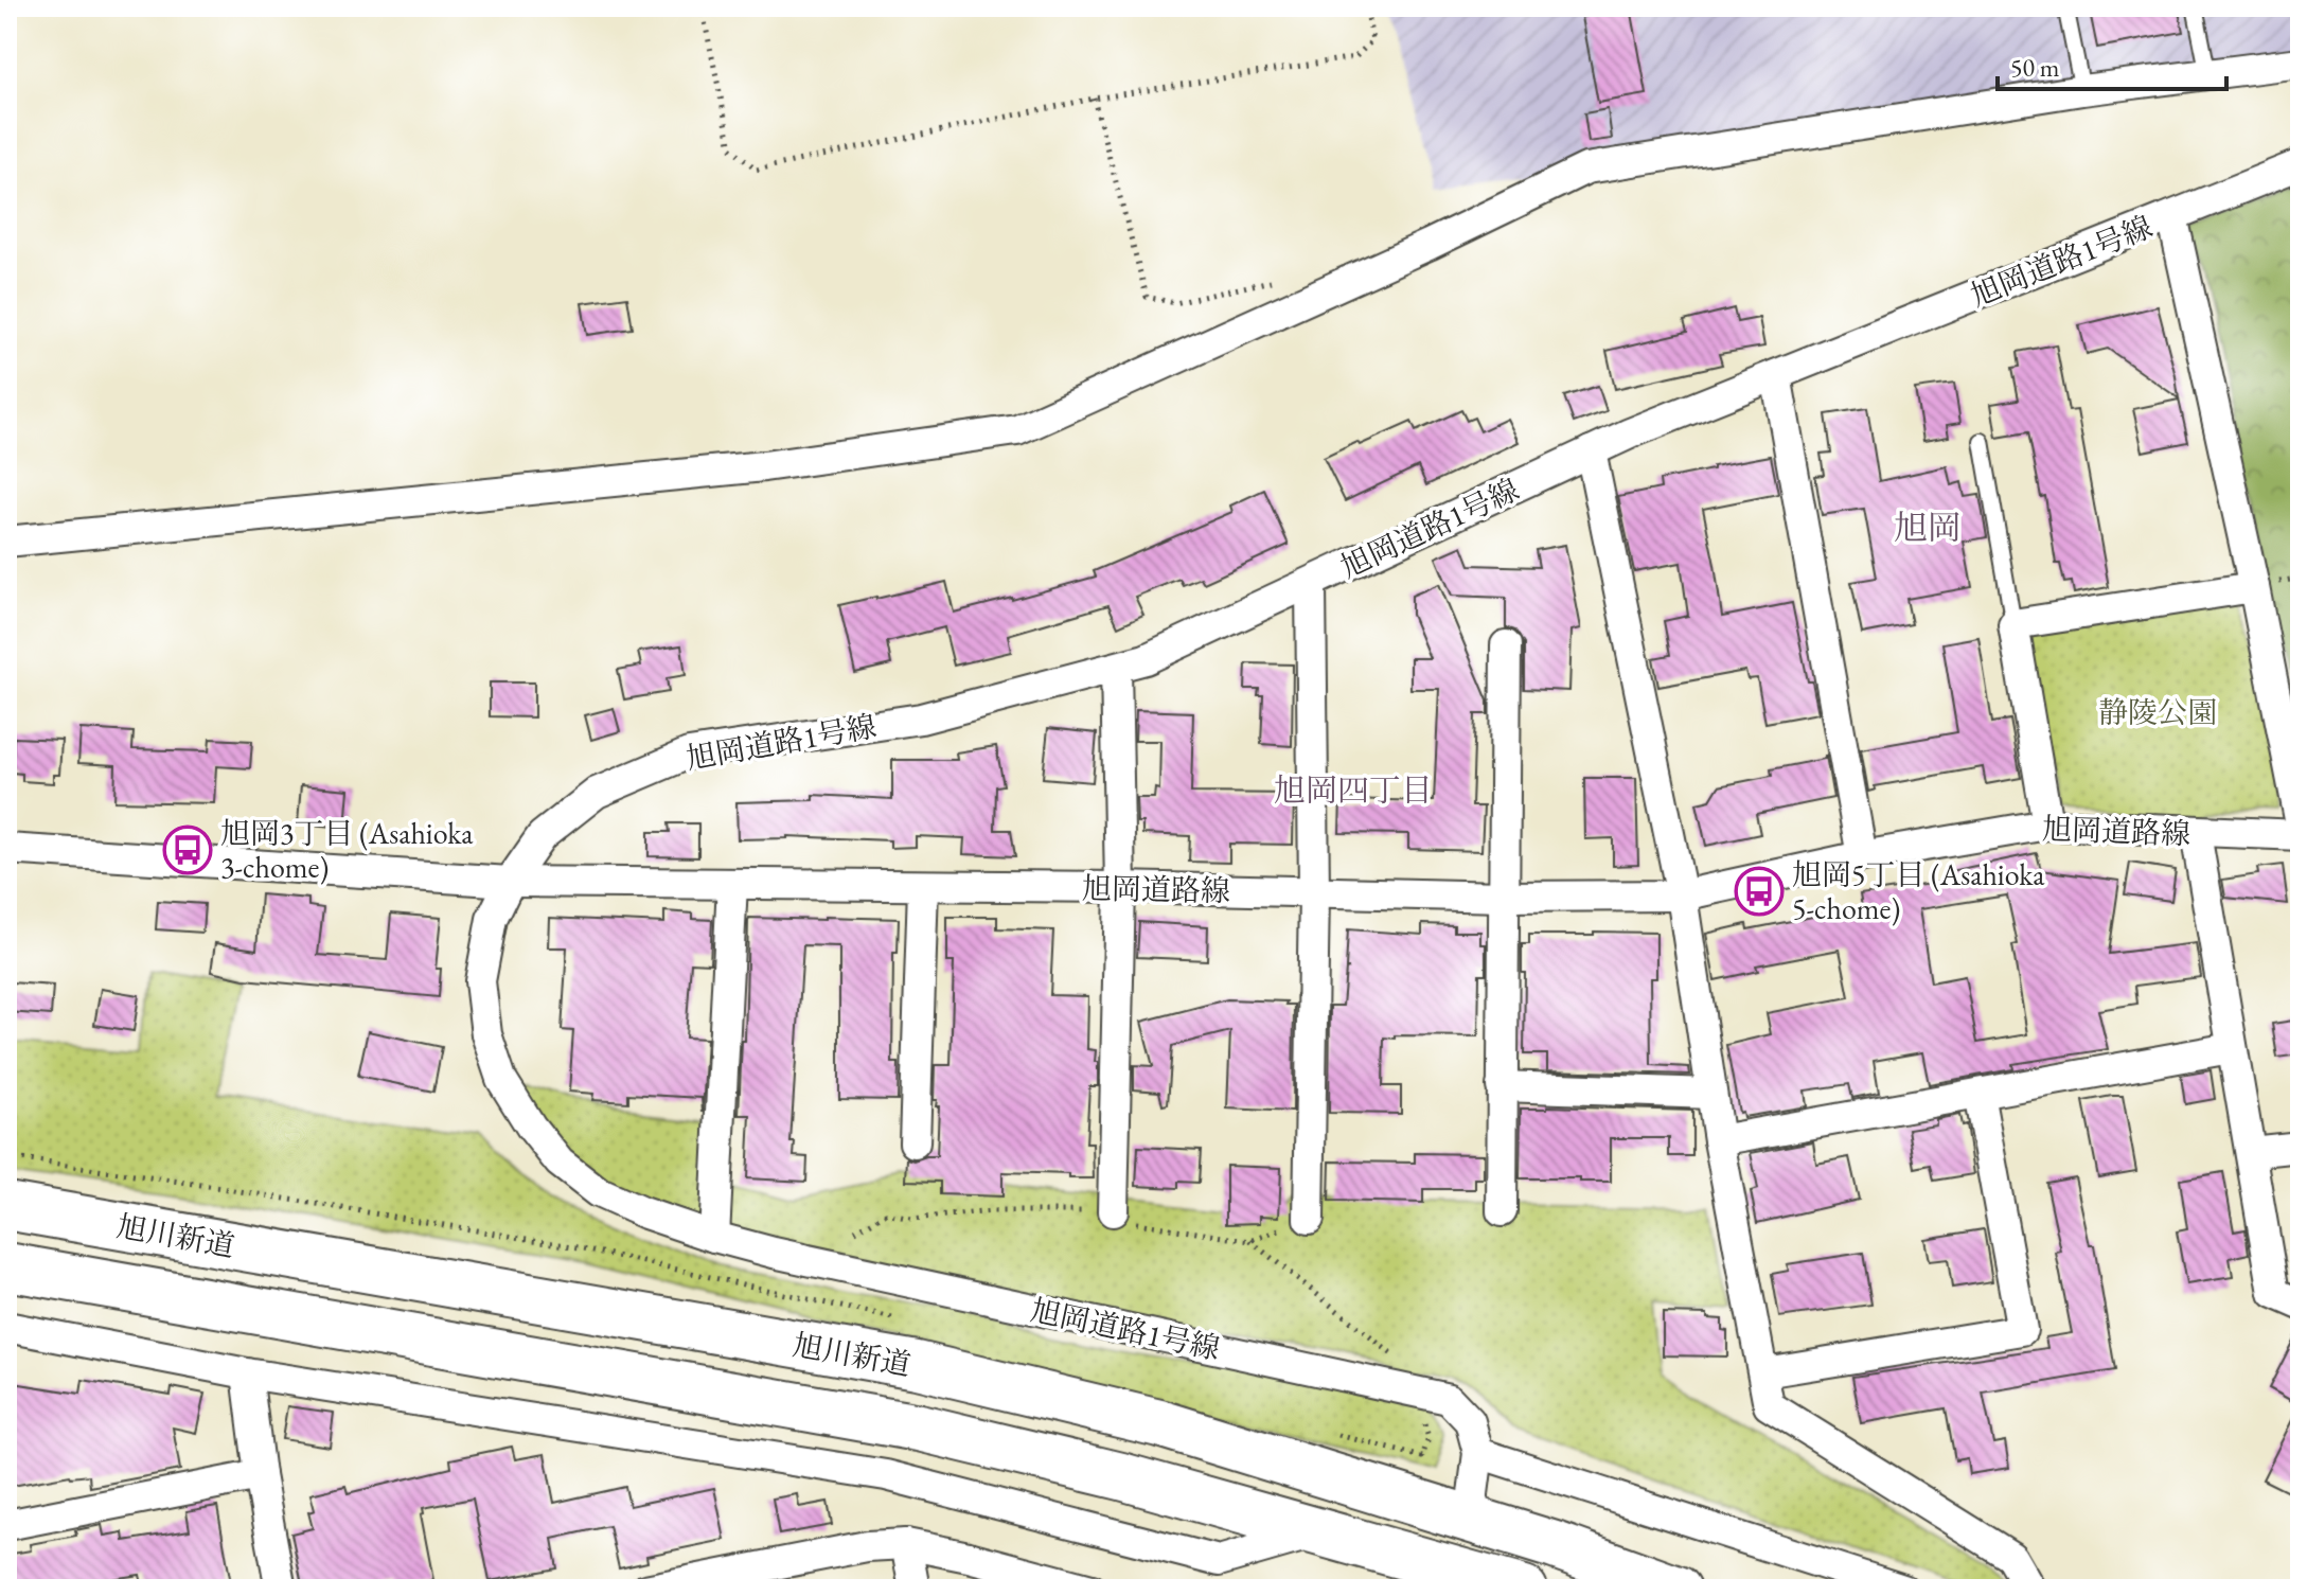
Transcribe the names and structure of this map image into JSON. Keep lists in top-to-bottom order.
{
  "streets": {
    "highway": ["旭川新道"],
    "street": ["旭岡道路1号線", "旭岡道路線"]
  },
  "crossings": [
    ["旭岡道路1号線", "旭岡道路線"],
    ["旭岡道路1号線", "旭川新道"]
  ],
  "districts": ["旭岡", "旭岡四丁目"],
  "parks": ["静陵公園"],
  "places": {
    "bus stop": ["旭岡3丁目 (Asahioka 3-chome)", "旭岡5丁目 (Asahioka 5-chome)"]
  },
  "scale_bar": "50 m"
}
